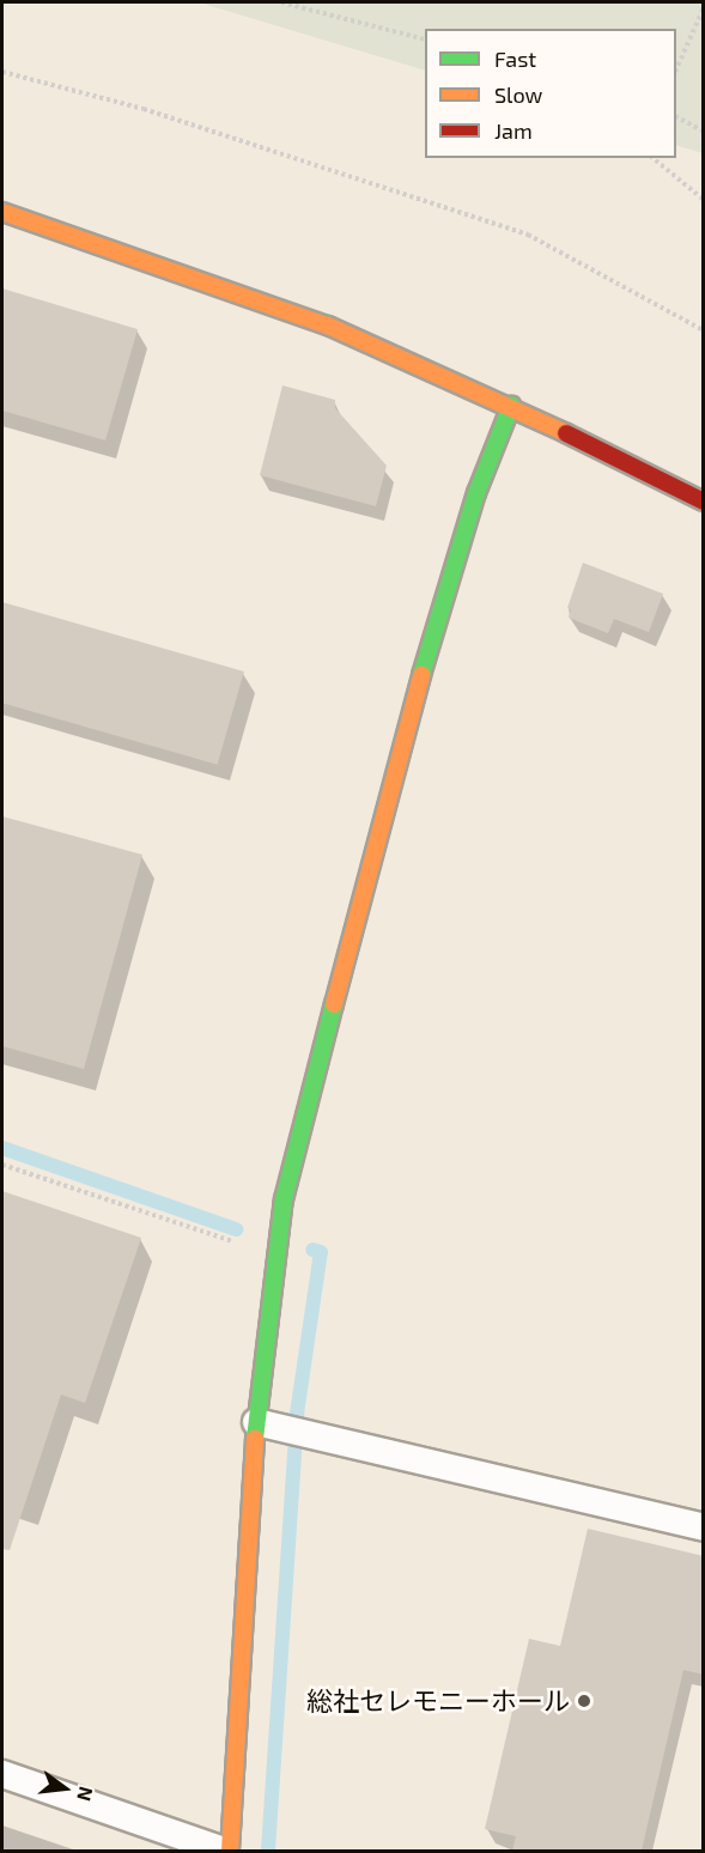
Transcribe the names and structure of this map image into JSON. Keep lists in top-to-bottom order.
{
  "places": ["総社セレモニーホール"],
  "legend": ["Fast", "Slow", "Jam"],
  "north": "right"
}
